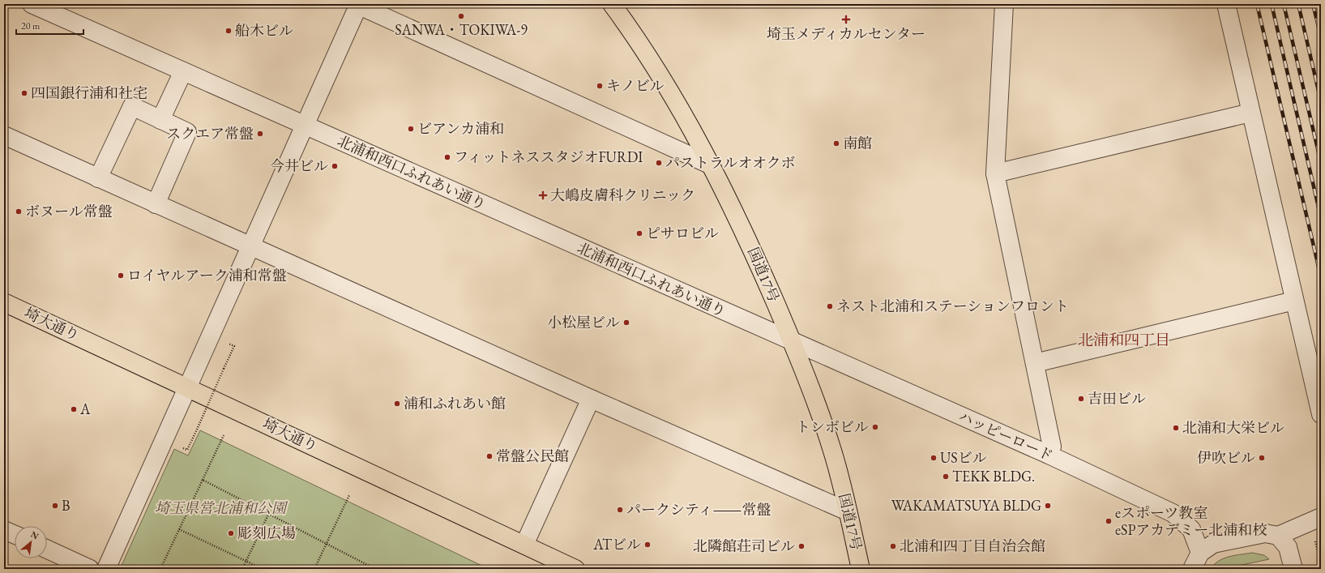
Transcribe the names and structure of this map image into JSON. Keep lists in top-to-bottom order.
{
  "streets": {
    "highway": ["国道17号", "埼大通り"],
    "street": ["北浦和西口ふれあい通り", "ハッピーロード"]
  },
  "crossings": [
    ["北浦和西口ふれあい通り", "国道17号"],
    ["北浦和西口ふれあい通り", "ハッピーロード"],
    ["国道17号", "ハッピーロード"]
  ],
  "districts": ["北浦和四丁目"],
  "parks": ["埼玉県営北浦和公園"],
  "places": {
    "other": [
      "SANWA・TOKIWA-9",
      "船木ビル",
      "キノビル",
      "四国銀行浦和社宅",
      "ビアンカ浦和",
      "スクエア常盤",
      "南館",
      "フィットネススタジオFURDI",
      "パストラルオオクボ",
      "今井ビル",
      "ボヌール常盤",
      "ピサロビル",
      "ロイヤルアーク浦和常盤",
      "ネスト北浦和ステーションフロント",
      "小松屋ビル",
      "吉田ビル",
      "浦和ふれあい館",
      "A",
      "トンボビル",
      "北浦和大栄ビル",
      "常盤公民館",
      "USビル",
      "伊吹ビル",
      "TEKK BLDG.",
      "B",
      "WAKAMATSUYA BLDG",
      "パークシティ―常盤",
      "eスポーツ教室 eSPアカデミー北浦和校",
      "彫刻広場",
      "ATビル",
      "北隣館荘司ビル",
      "北浦和四丁目自治会館"
    ],
    "health": ["埼玉メディカルセンター", "大嶋皮膚科クリニック"]
  },
  "scale_bar": "20 m",
  "north": "top right"
}
